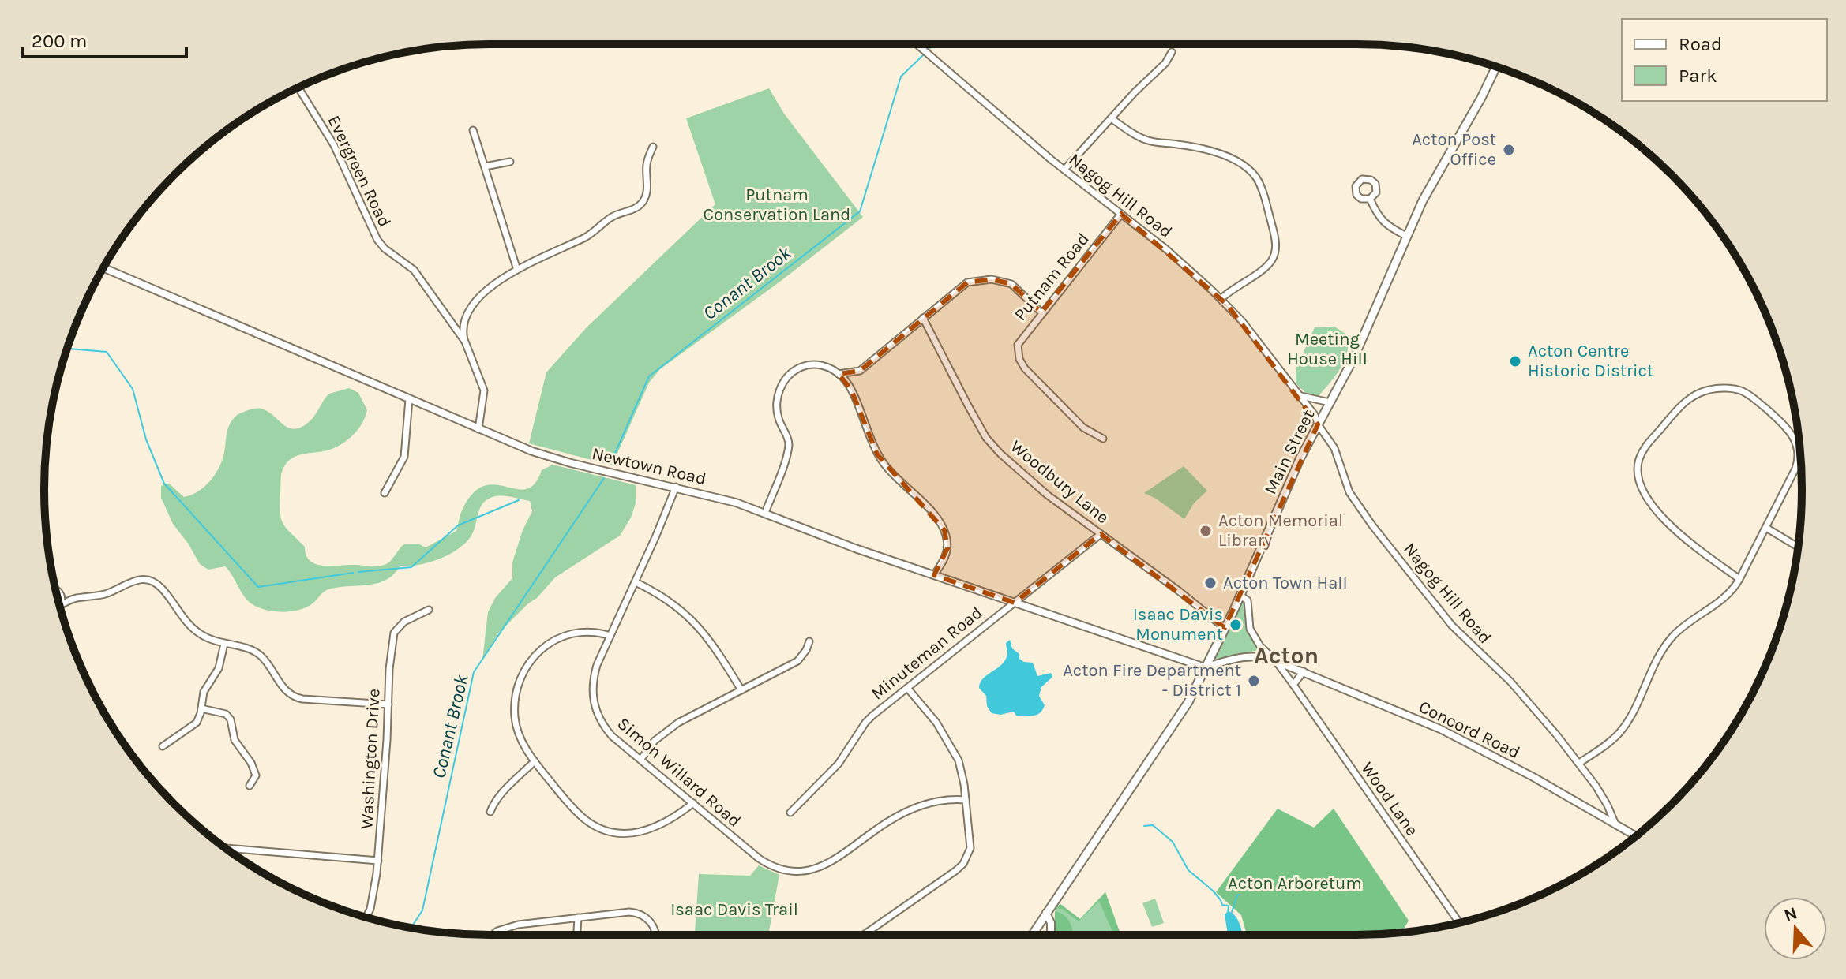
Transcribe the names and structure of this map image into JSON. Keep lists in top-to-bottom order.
{
  "streets": {
    "main road": ["Main Street"],
    "street": [
      "Evergreen Road",
      "Nagog Hill Road",
      "Putnam Road",
      "Newtown Road",
      "Woodbury Lane",
      "Minuteman Road",
      "Concord Road",
      "Washington Drive",
      "Simon Willard Road",
      "Wood Lane"
    ]
  },
  "crossings": [
    ["Evergreen Road", "Newtown Road"],
    ["Nagog Hill Road", "Putnam Road"],
    ["Nagog Hill Road", "Main Street"],
    ["Nagog Hill Road", "Concord Road"],
    ["Main Street", "Newtown Road"],
    ["Main Street", "Woodbury Lane"],
    ["Main Street", "Concord Road"],
    ["Newtown Road", "Minuteman Road"],
    ["Newtown Road", "Concord Road"],
    ["Newtown Road", "Simon Willard Road"],
    ["Woodbury Lane", "Minuteman Road"],
    ["Concord Road", "Wood Lane"]
  ],
  "districts": ["Acton"],
  "water": ["Conant Brook"],
  "parks": [
    "Putnam Conservation Land",
    "Meeting House Hill",
    "Acton Arboretum",
    "Isaac Davis Trail"
  ],
  "places": [
    "Acton Post Office",
    "Acton Centre Historic District",
    "Acton Memorial Library",
    "Acton Town Hall",
    "Isaac Davis Monument",
    "Acton Fire Department - District 1"
  ],
  "legend": ["Road", "Park"],
  "scale_bar": "200 m",
  "north": "top"
}
